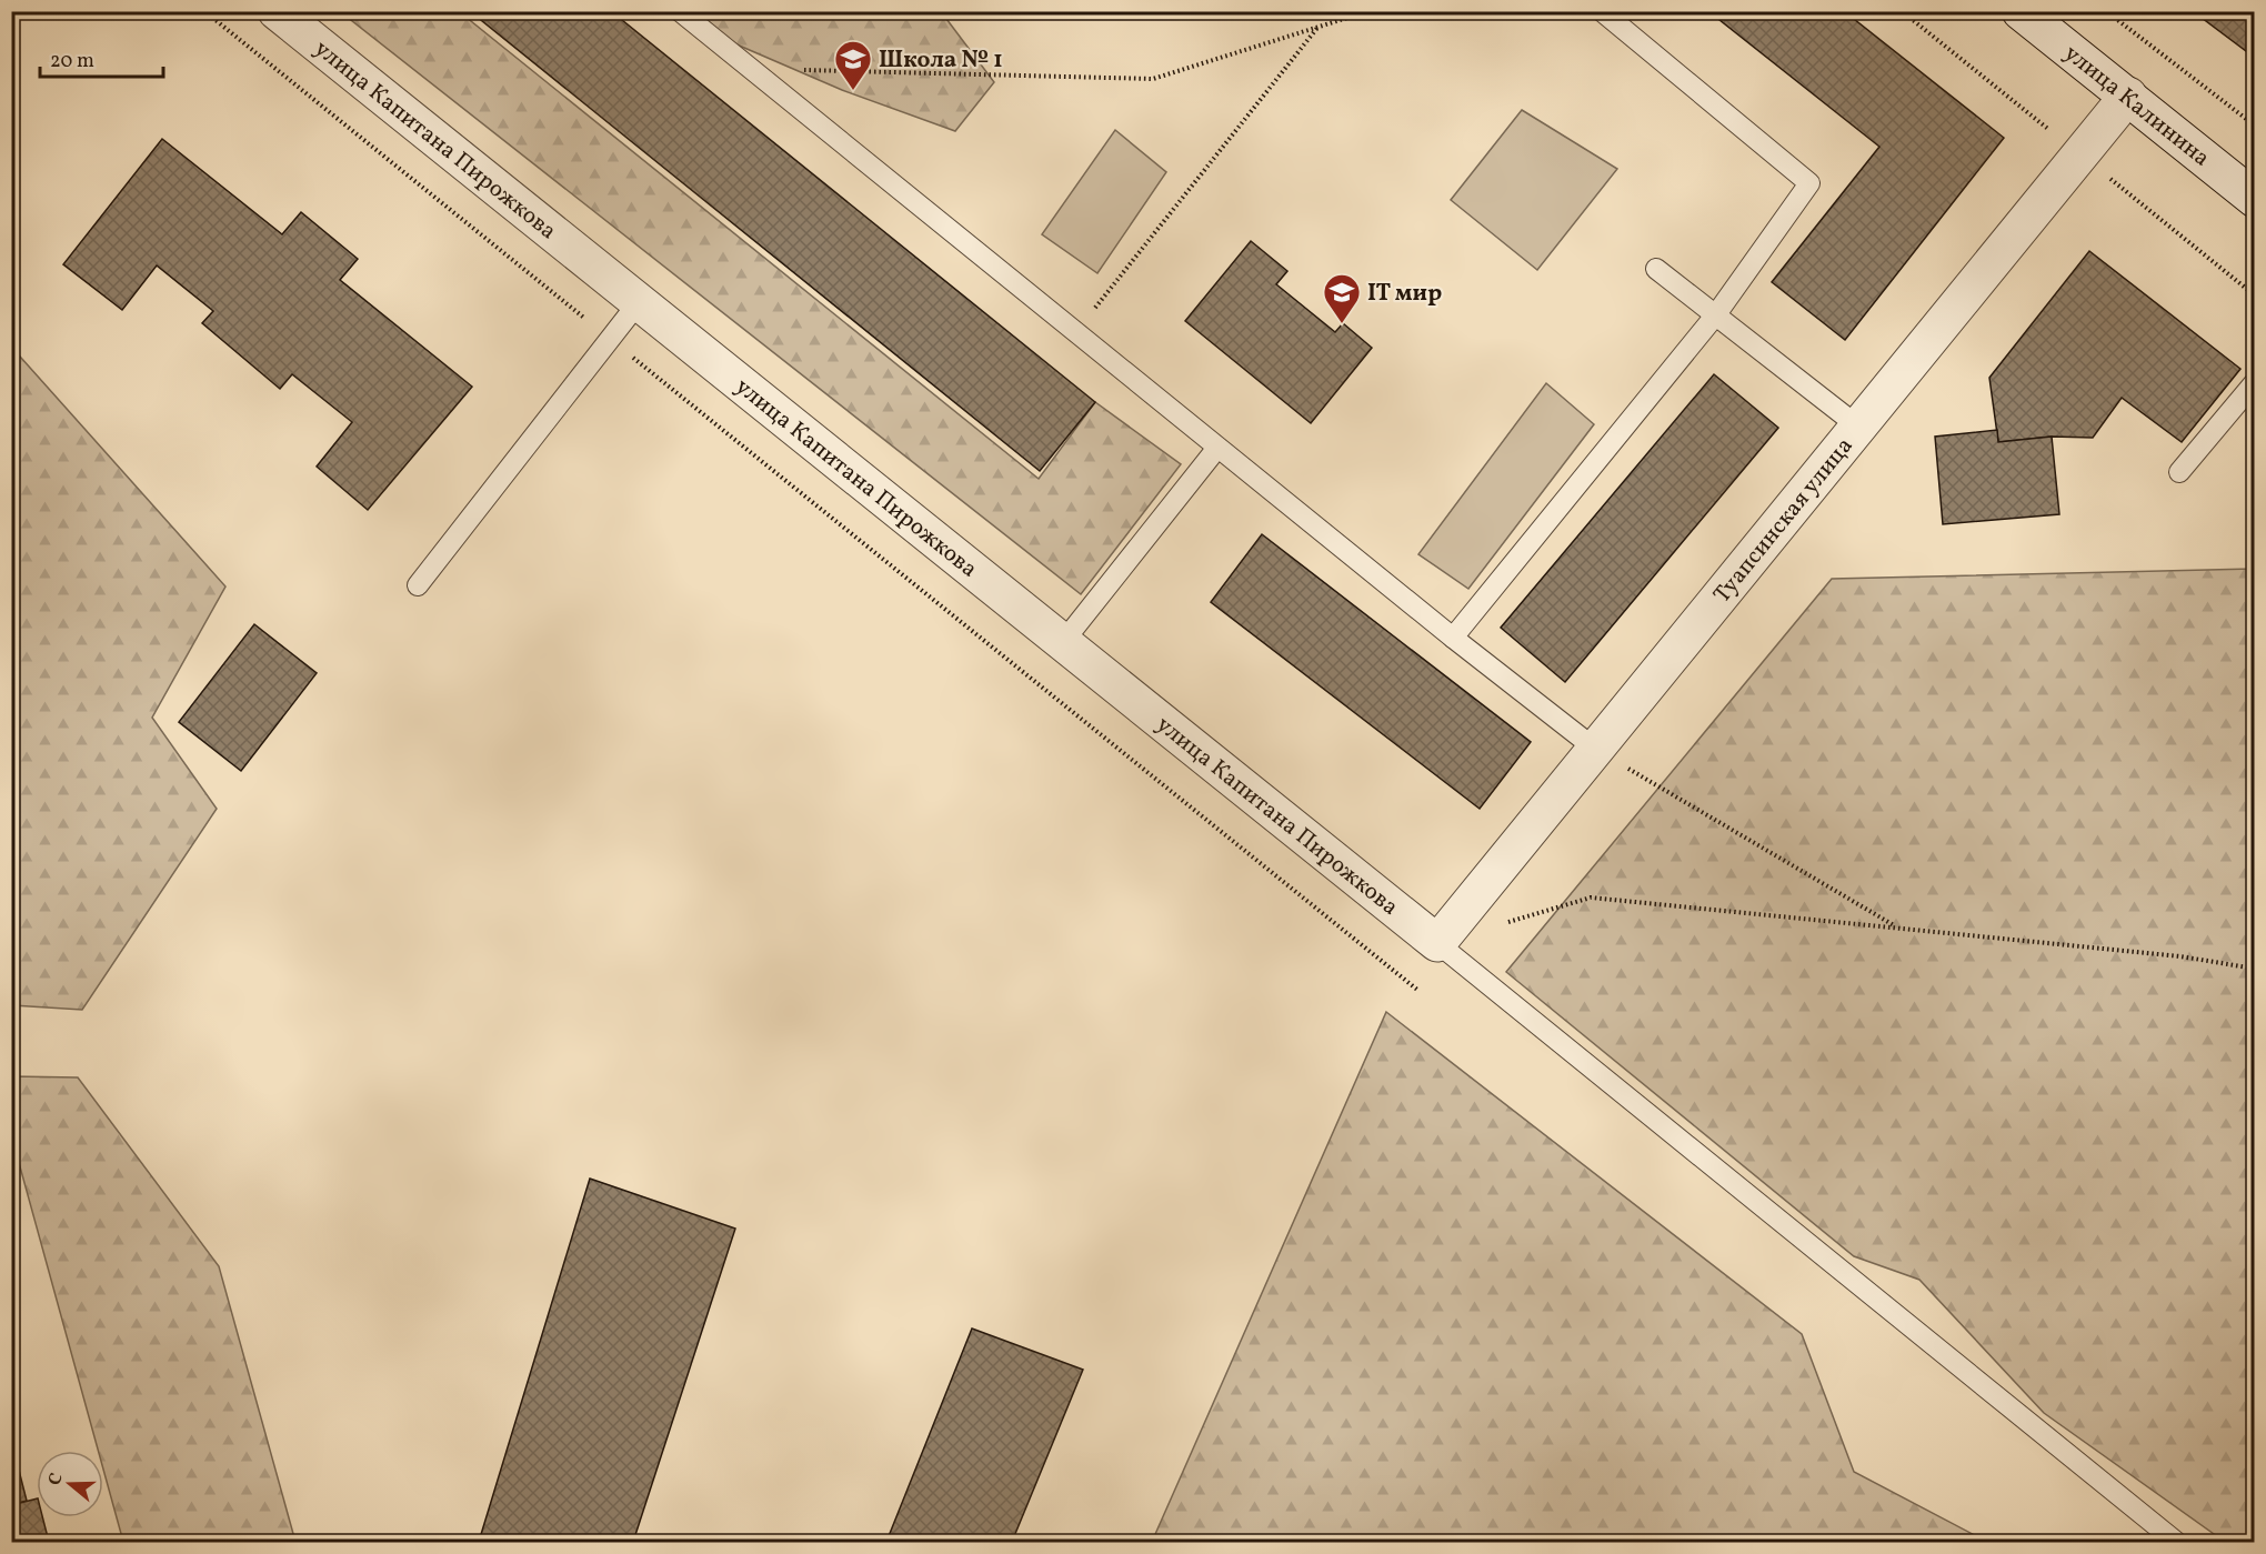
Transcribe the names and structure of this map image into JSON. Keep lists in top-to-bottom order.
{
  "streets": {
    "street": ["улица Калинина", "улица Капитана Пирожкова", "Туапсинская улица"]
  },
  "crossings": [
    ["улица Калинина", "Туапсинская улица"],
    ["улица Капитана Пирожкова", "Туапсинская улица"]
  ],
  "places": {
    "school or university": ["Школа № 1", "IT мир"]
  },
  "scale_bar": "20 m",
  "north": "left"
}
